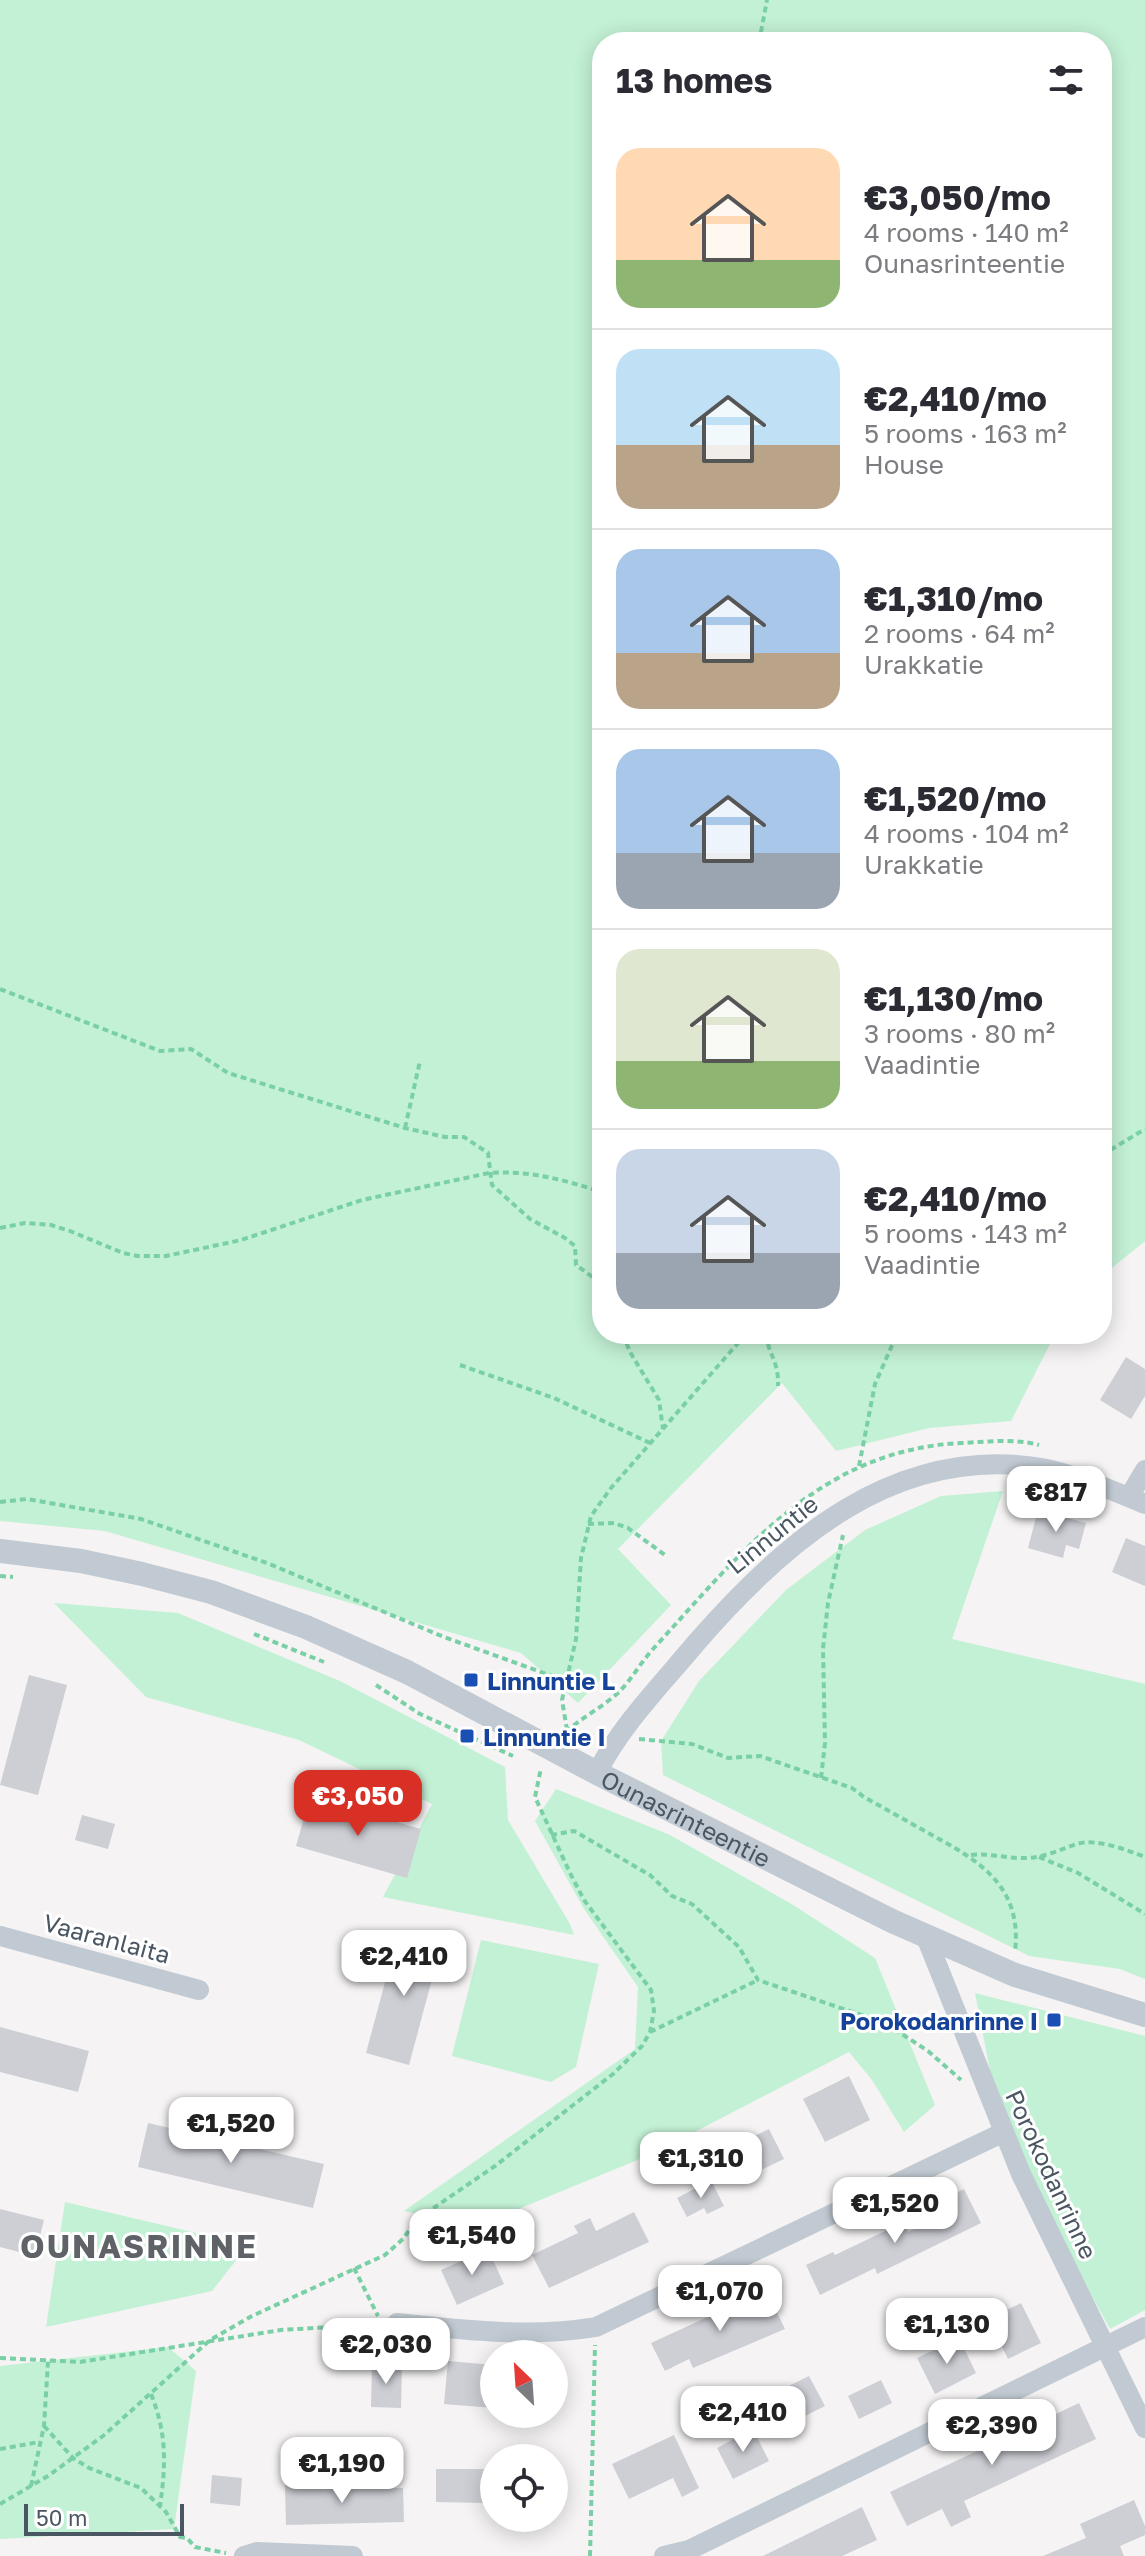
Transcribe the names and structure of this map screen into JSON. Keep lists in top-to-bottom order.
{
  "streets": {
    "street": [
      "Linnuntie",
      "Ounasrinteentie",
      "Vaaranlaita",
      "Porokodanrinne"
    ]
  },
  "crossings": [
    ["Linnuntie", "Ounasrinteentie"],
    ["Ounasrinteentie", "Porokodanrinne"]
  ],
  "districts": ["OUNASRINNE"],
  "places": {
    "transit": ["Linnuntie L", "Linnuntie I", "Porokodanrinne I"]
  },
  "scale_bar": "50 m",
  "north": "top left",
  "page": {
    "heading": "13 homes",
    "list": [
      {
        "name": "€3,050/mo",
        "note": "4 rooms · 140 m² · Ounasrinteentie"
      },
      {
        "name": "€2,410/mo",
        "note": "5 rooms · 163 m² · House"
      },
      {
        "name": "€1,310/mo",
        "note": "2 rooms · 64 m² · Urakkatie"
      },
      {
        "name": "€1,520/mo",
        "note": "4 rooms · 104 m² · Urakkatie"
      },
      {
        "name": "€1,130/mo",
        "note": "3 rooms · 80 m² · Vaadintie"
      },
      {
        "name": "€2,410/mo",
        "note": "5 rooms · 143 m² · Vaadintie"
      }
    ],
    "price": [
      "€817",
      "€3,050",
      "€2,410",
      "€1,520",
      "€1,310",
      "€1,520",
      "€1,540",
      "€1,070",
      "€1,130",
      "€2,030",
      "€2,410",
      "€2,390",
      "€1,190"
    ],
    "scale": "50 m"
  }
}
